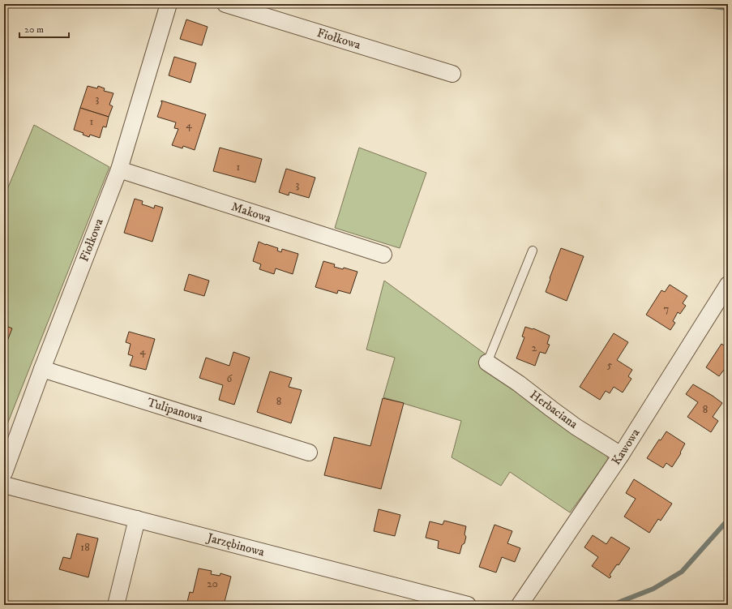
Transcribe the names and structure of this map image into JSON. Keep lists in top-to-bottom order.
{
  "streets": {
    "street": [
      "Fiołkowa",
      "Makowa",
      "Herbaciana",
      "Tulipanowa",
      "Kawowa",
      "Jarzębinowa"
    ]
  },
  "crossings": [
    ["Fiołkowa", "Makowa"],
    ["Fiołkowa", "Tulipanowa"],
    ["Herbaciana", "Kawowa"]
  ],
  "house_numbers": [
    "3",
    "1",
    "4",
    "1",
    "3",
    "7",
    "2",
    "4",
    "5",
    "6",
    "8",
    "8",
    "18",
    "20"
  ],
  "scale_bar": "20 m"
}
